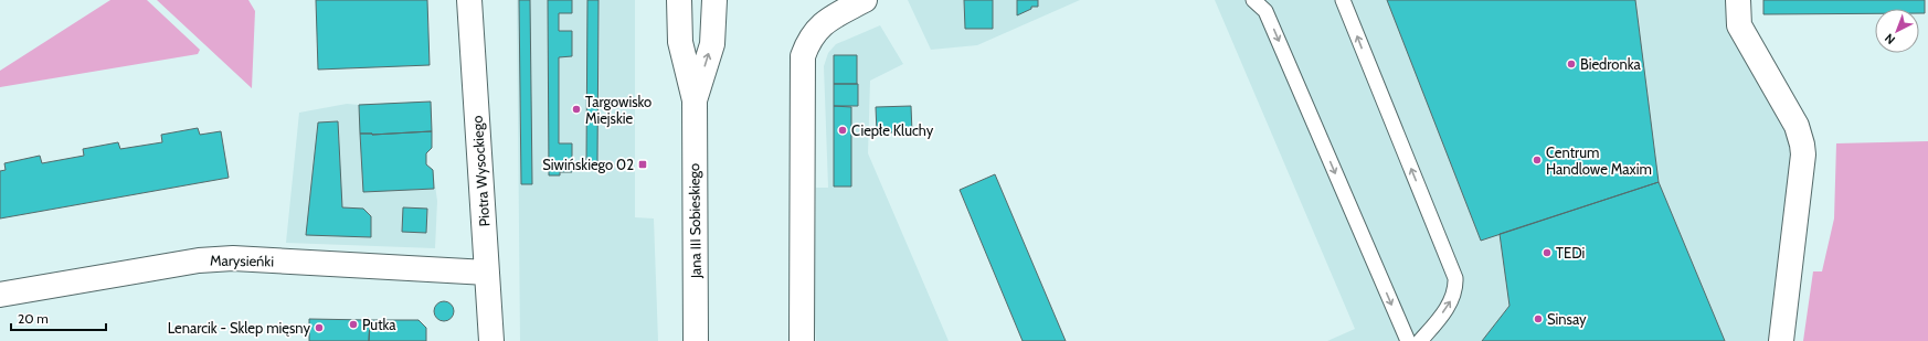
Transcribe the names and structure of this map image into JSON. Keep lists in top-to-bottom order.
{
  "streets": {
    "street": ["Piotra Wysockiego", "Jana III Sobieskiego", "Marysieńki"]
  },
  "crossings": [
    ["Piotra Wysockiego", "Marysieńki"]
  ],
  "places": {
    "other": [
      "Biedronka",
      "Targowisko Miejskie",
      "Ciepłe Kluchy",
      "Centrum Handlowe Maxim",
      "TEDi",
      "Sinsay",
      "Putka",
      "Lenarcik - Sklep mięsny"
    ],
    "transit": ["Siwińskiego 02"]
  },
  "scale_bar": "20 m",
  "north": "bottom left"
}
